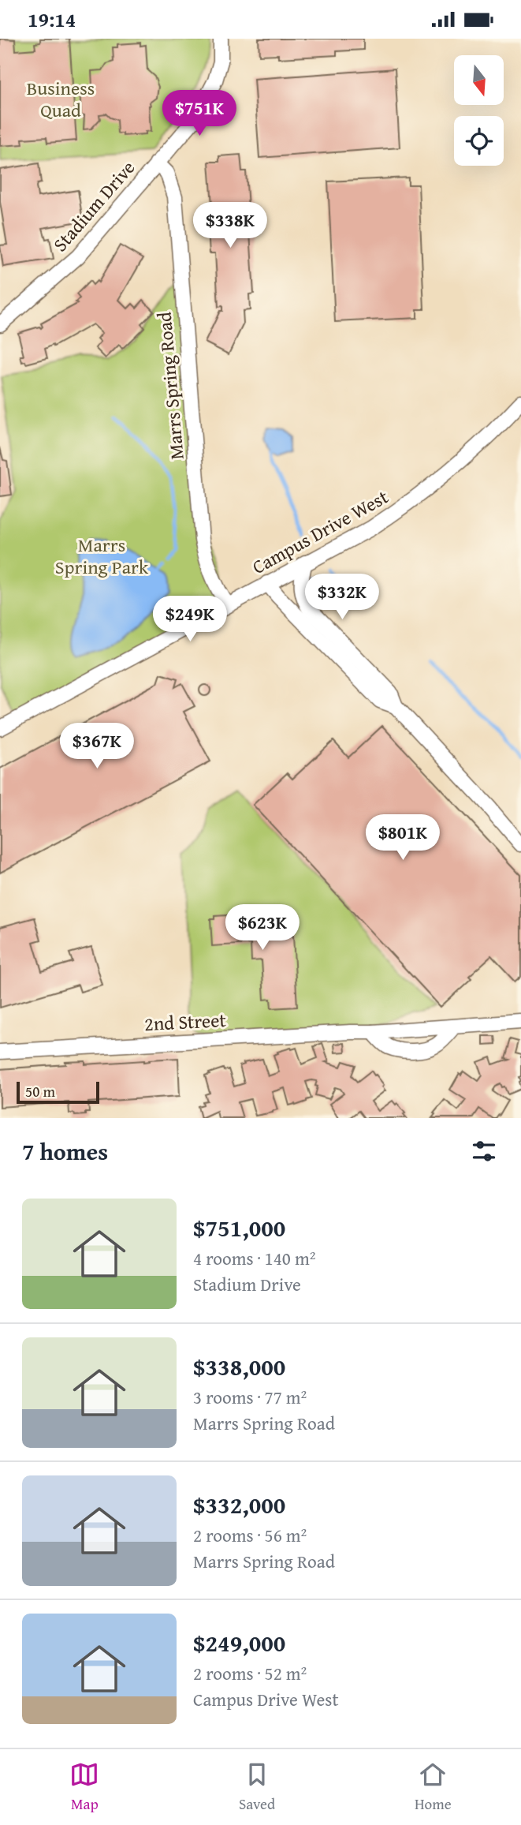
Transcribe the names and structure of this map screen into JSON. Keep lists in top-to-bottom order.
{
  "streets": {
    "street": [
      "Stadium Drive",
      "Marrs Spring Road",
      "Campus Drive West",
      "2nd Street"
    ]
  },
  "crossings": [
    ["Stadium Drive", "Marrs Spring Road"],
    ["Marrs Spring Road", "Campus Drive West"]
  ],
  "parks": ["Business Quad", "Marrs Spring Park"],
  "scale_bar": "50 m",
  "north": "bottom",
  "page": {
    "status": "19:14",
    "price": [
      "$751K",
      "$338K",
      "$332K",
      "$249K",
      "$367K",
      "$801K",
      "$623K"
    ],
    "scale": "50 m",
    "heading": "7 homes",
    "list": [
      {
        "name": "$751,000",
        "note": "4 rooms · 140 m² · Stadium Drive"
      },
      {
        "name": "$338,000",
        "note": "3 rooms · 77 m² · Marrs Spring Road"
      },
      {
        "name": "$332,000",
        "note": "2 rooms · 56 m² · Marrs Spring Road"
      },
      {
        "name": "$249,000",
        "note": "2 rooms · 52 m² · Campus Drive West"
      }
    ],
    "tabs": ["Map", "Saved", "Home"]
  }
}
